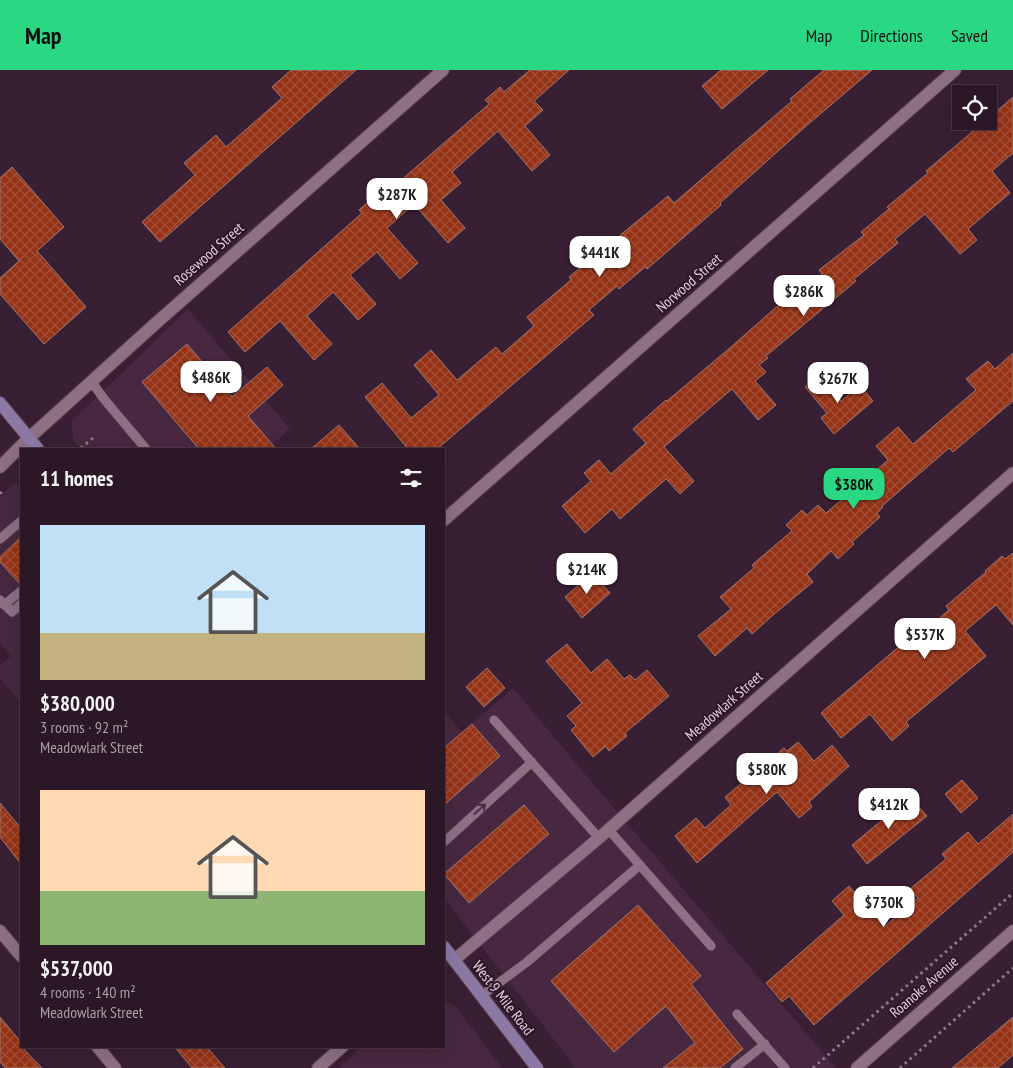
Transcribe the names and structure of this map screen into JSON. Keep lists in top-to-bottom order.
{
  "streets": {
    "main road": ["West 9 Mile Road"],
    "street": [
      "Rosewood Street",
      "Norwood Street",
      "Meadowlark Street",
      "Roanoke Avenue"
    ]
  },
  "crossings": [
    ["Meadowlark Street", "West 9 Mile Road"]
  ],
  "page": {
    "header": "Map",
    "nav": ["Map", "Directions", "Saved"],
    "price": [
      "$287K",
      "$441K",
      "$286K",
      "$486K",
      "$267K",
      "$380K",
      "$214K",
      "$537K",
      "$580K",
      "$412K",
      "$730K"
    ],
    "heading": "11 homes",
    "list": [
      {
        "name": "$380,000",
        "note": "3 rooms · 92 m² · Meadowlark Street"
      },
      {
        "name": "$537,000",
        "note": "4 rooms · 140 m² · Meadowlark Street"
      }
    ]
  }
}
